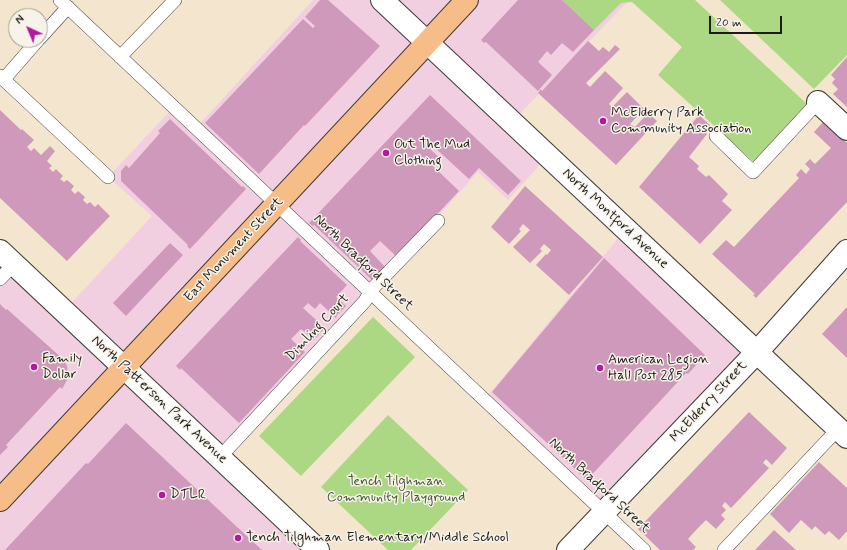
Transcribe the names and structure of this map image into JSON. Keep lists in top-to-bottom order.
{
  "streets": {
    "main road": ["East Monument Street"],
    "street": ["North Montford Avenue", "North Patterson Park Avenue", "McElderry Street"],
    "lane": ["North Bradford Street", "Dimling Court"]
  },
  "crossings": [
    ["North Montford Avenue", "East Monument Street"],
    ["North Montford Avenue", "McElderry Street"],
    ["East Monument Street", "North Bradford Street"],
    ["East Monument Street", "North Patterson Park Avenue"],
    ["North Bradford Street", "Dimling Court"],
    ["North Bradford Street", "McElderry Street"],
    ["Dimling Court", "North Patterson Park Avenue"]
  ],
  "parks": ["Tench Tilghman Community Playground"],
  "places": [
    "McElderry Park Community Association",
    "Out The Mud Clothing",
    "Family Dollar",
    "American Legion Hall Post 285",
    "DTLR",
    "Tench Tilghman Elementary/Middle School"
  ],
  "scale_bar": "20 m",
  "north": "top left"
}
